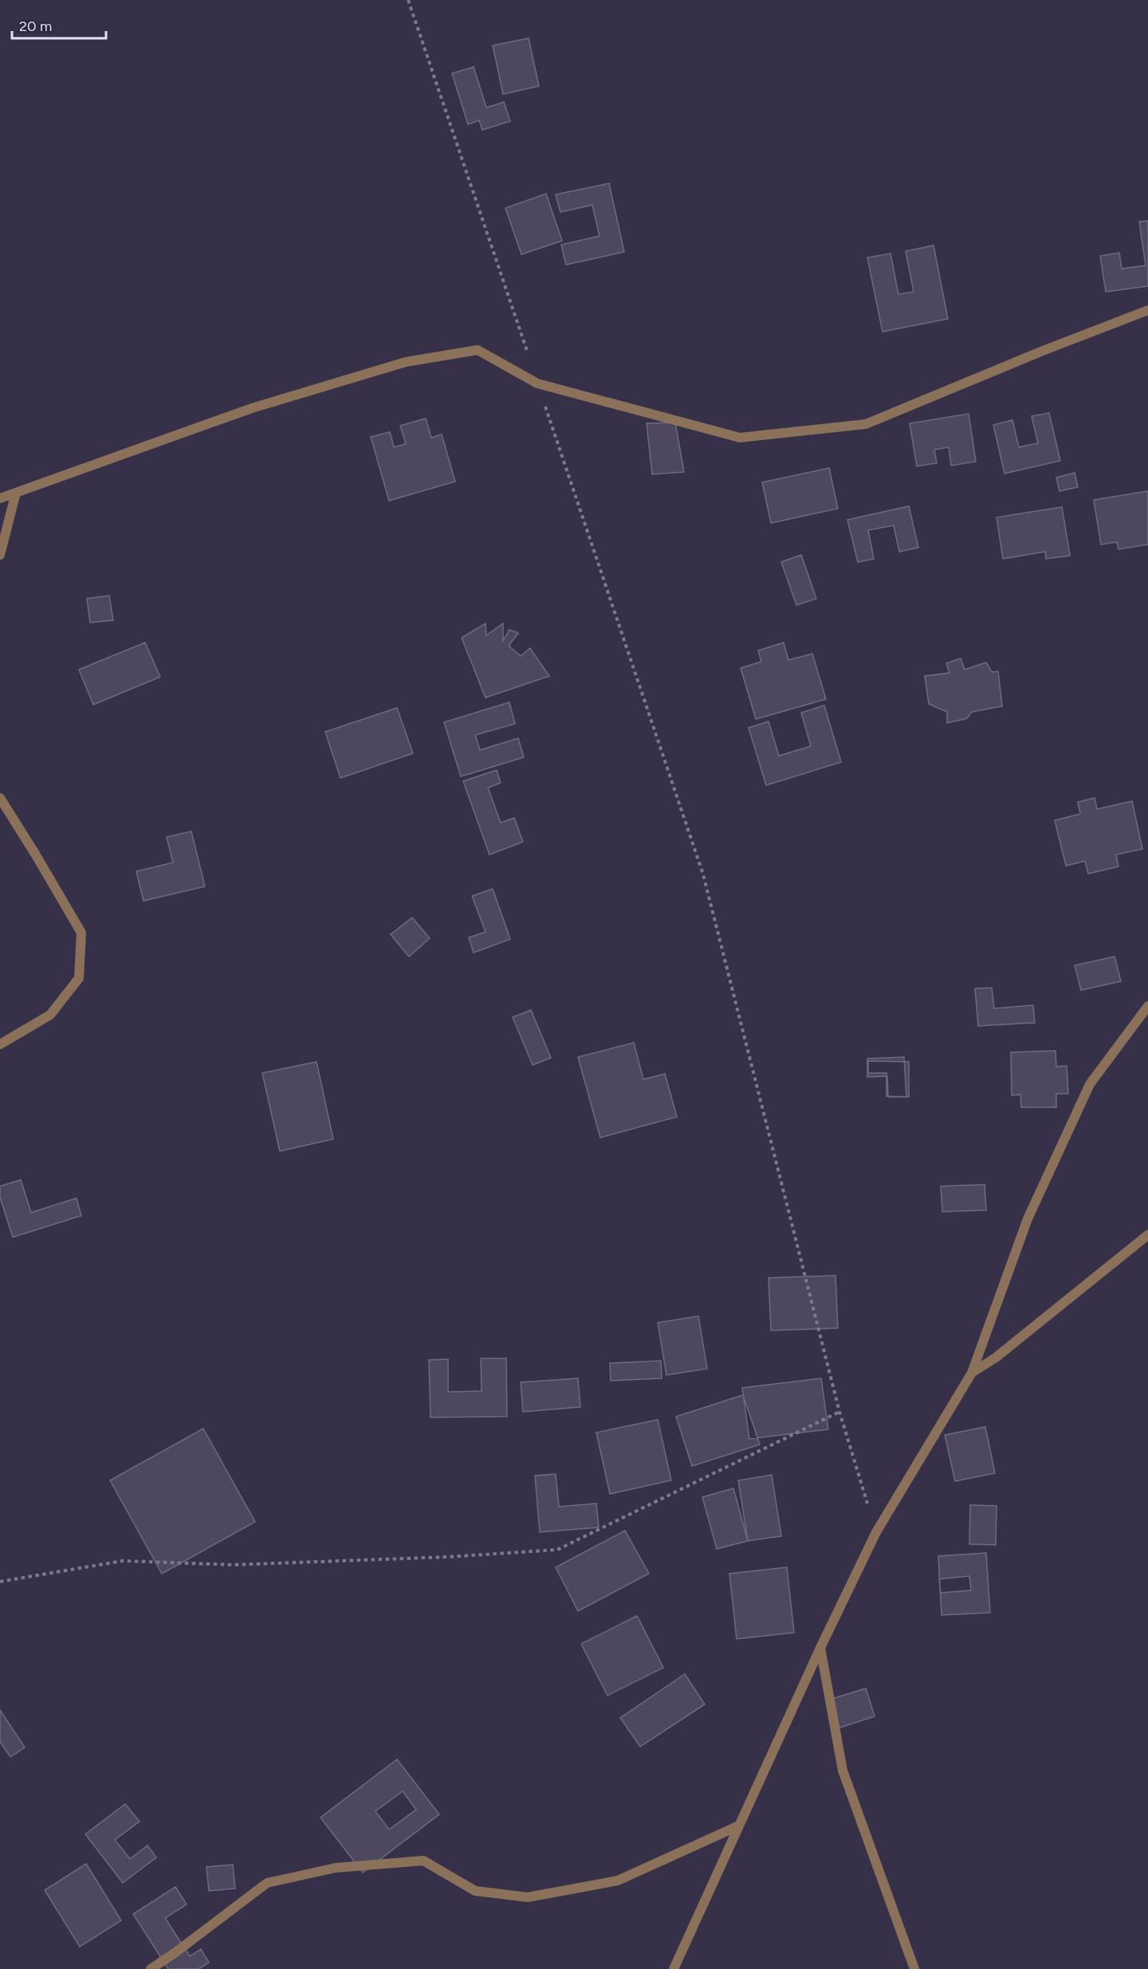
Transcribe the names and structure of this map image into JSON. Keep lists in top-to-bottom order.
{
  "scale_bar": "20 m"
}
